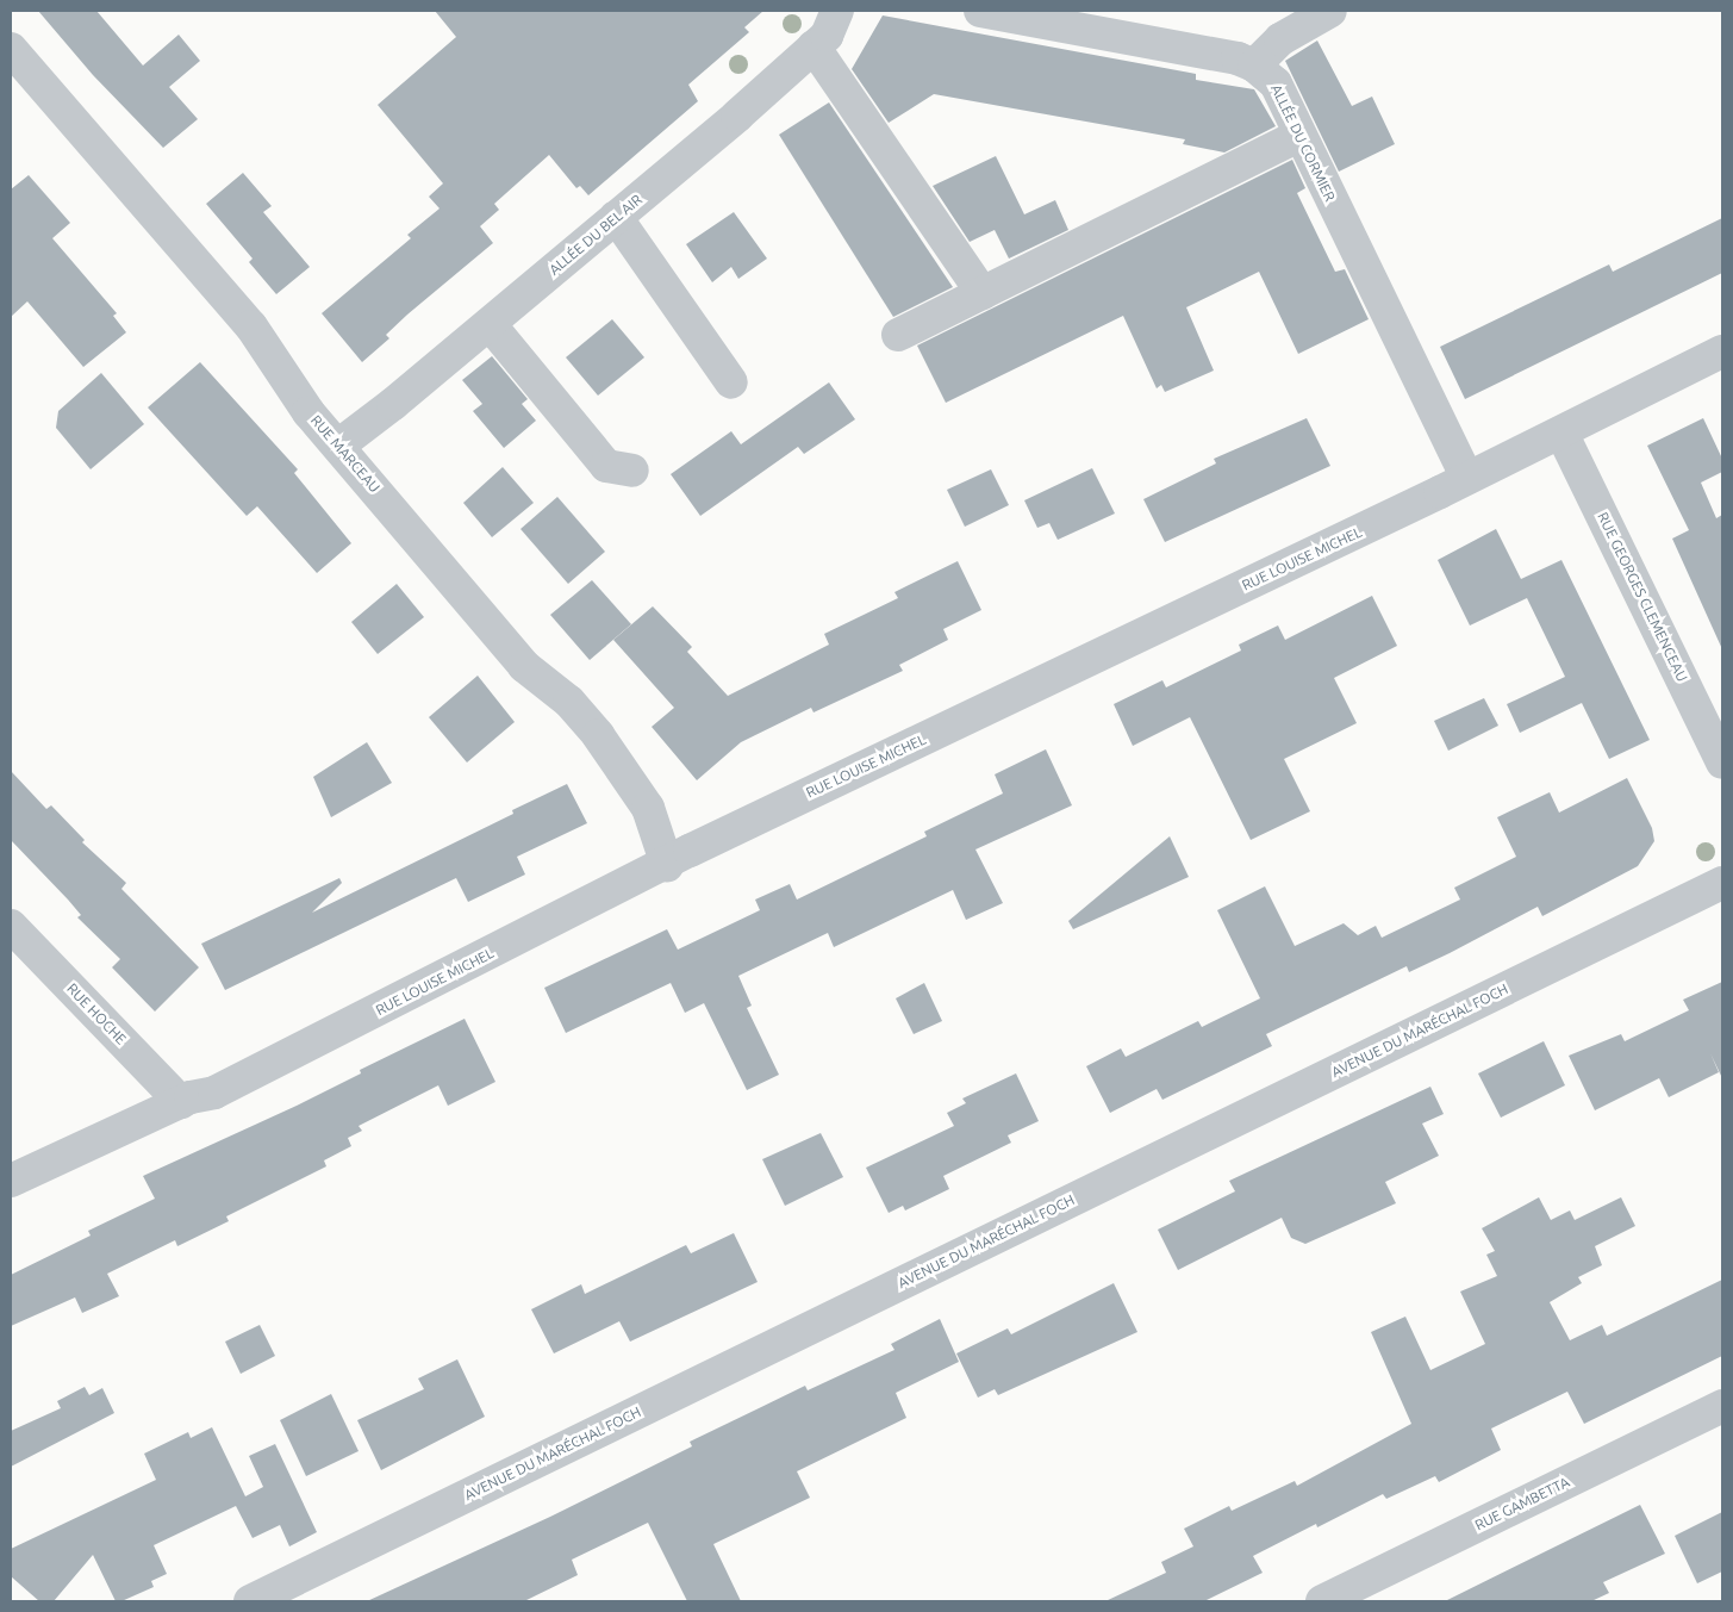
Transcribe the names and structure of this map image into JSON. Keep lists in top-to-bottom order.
{
  "streets": {
    "street": [
      "ALLÉE DU CORMIER",
      "ALLÉE DU BEL AIR",
      "RUE MARCEAU",
      "RUE LOUISE MICHEL",
      "RUE GEORGES CLEMENCEAU",
      "RUE HOCHE",
      "AVENUE DU MARÉCHAL FOCH",
      "RUE GAMBETTA"
    ]
  },
  "crossings": [
    ["ALLÉE DU CORMIER", "RUE LOUISE MICHEL"],
    ["ALLÉE DU BEL AIR", "RUE MARCEAU"],
    ["RUE MARCEAU", "RUE LOUISE MICHEL"],
    ["RUE LOUISE MICHEL", "RUE GEORGES CLEMENCEAU"],
    ["RUE LOUISE MICHEL", "RUE HOCHE"]
  ]
}
